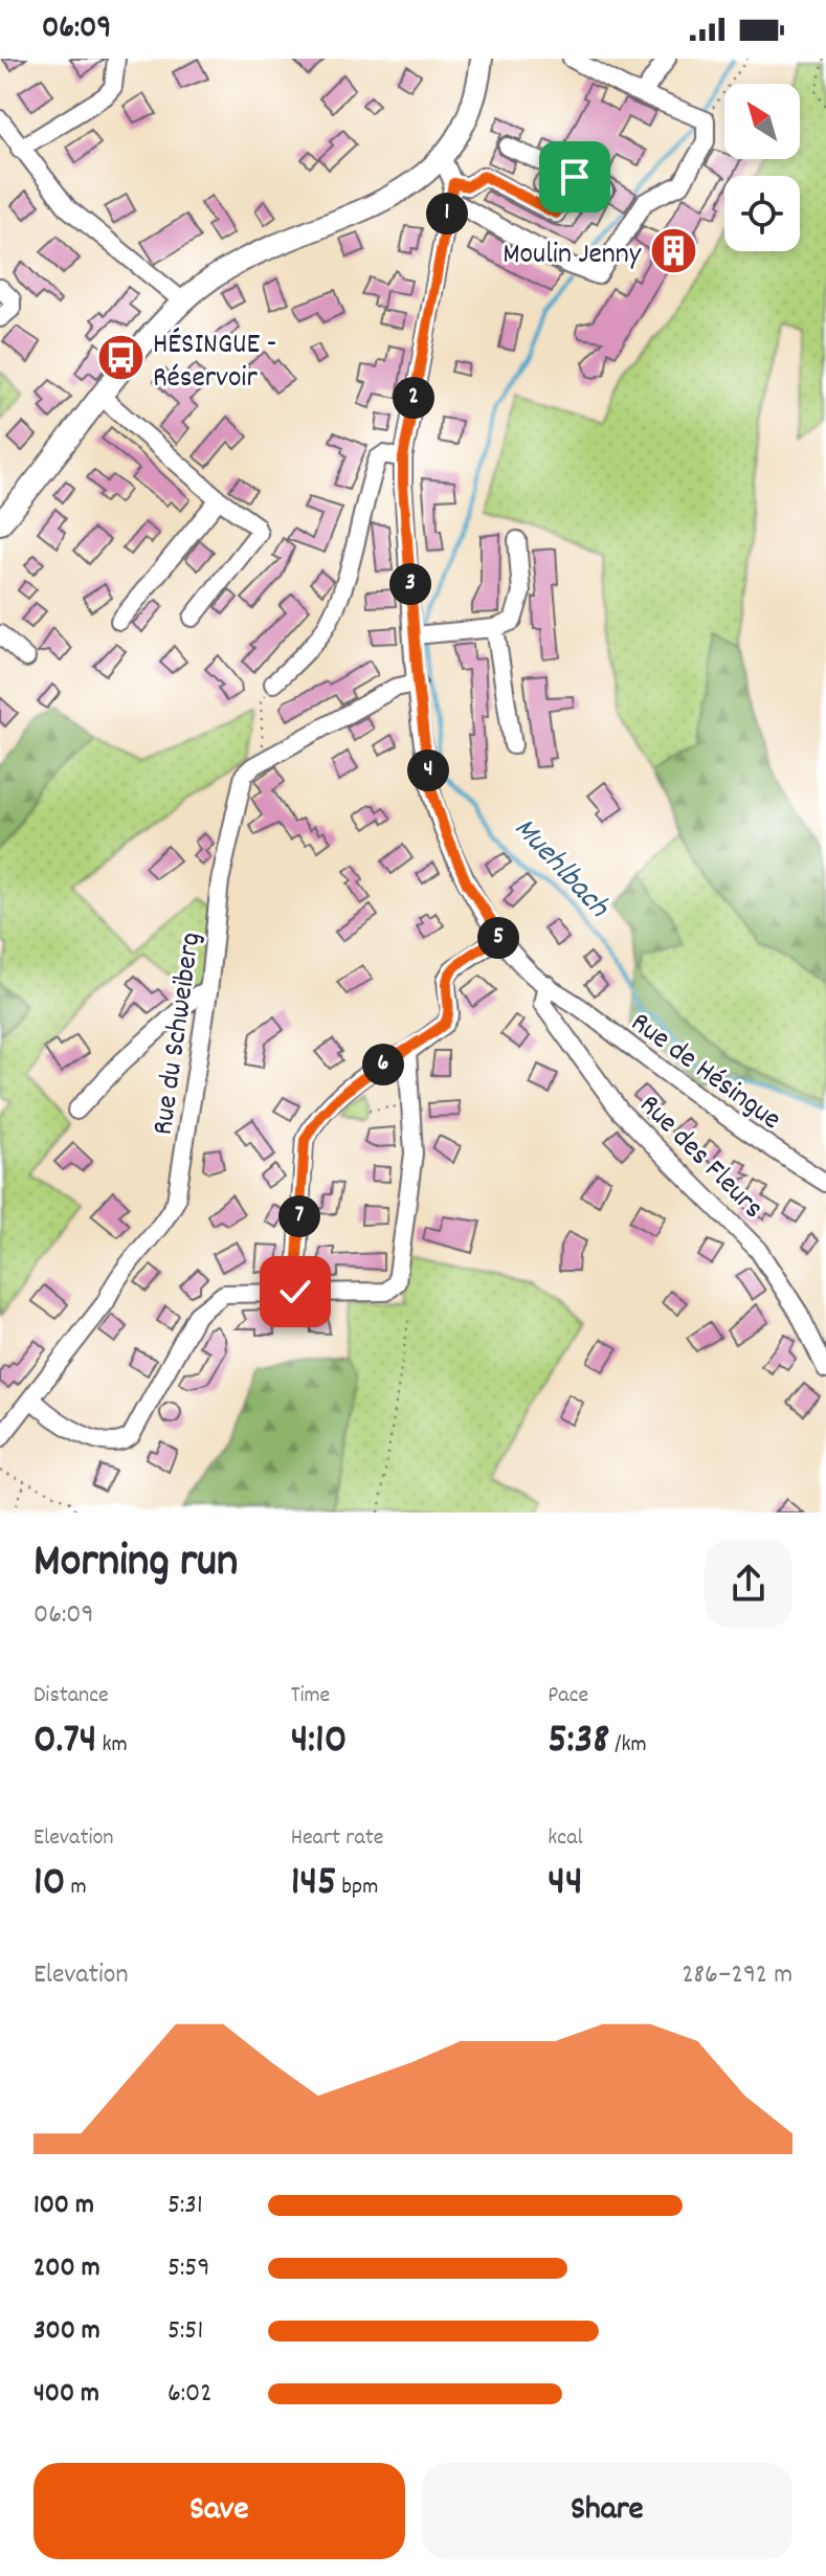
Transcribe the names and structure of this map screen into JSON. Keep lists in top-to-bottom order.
{
  "streets": {
    "street": ["Rue du Schweiberg", "Rue de Hésingue", "Rue des Fleurs"]
  },
  "crossings": [
    ["Rue du Schweiberg", "Rue de Hésingue"],
    ["Rue de Hésingue", "Rue des Fleurs"]
  ],
  "water": ["Muehlbach"],
  "places": {
    "building": ["Moulin Jenny"],
    "bus stop": ["HÉSINGUE - Réservoir"]
  },
  "north": "top left",
  "page": {
    "status": "06:09",
    "pins": [
      "1",
      "2",
      "3",
      "4",
      "5",
      "6",
      "7"
    ],
    "heading": ["Morning run", "06:09"],
    "stats": [
      ["Distance", "0.74 km"],
      ["Time", "4:10"],
      ["Pace", "5:38 /km"],
      ["Elevation", "10 m"],
      ["Heart rate", "145 bpm"],
      ["kcal", "44"]
    ],
    "chart": ["Elevation", "286–292 m"],
    "list": [
      {
        "name": "100 m",
        "note": "5:31"
      },
      {
        "name": "200 m",
        "note": "5:59"
      },
      {
        "name": "300 m",
        "note": "5:51"
      },
      {
        "name": "400 m",
        "note": "6:02"
      }
    ],
    "buttons": ["Save", "Share"]
  }
}
